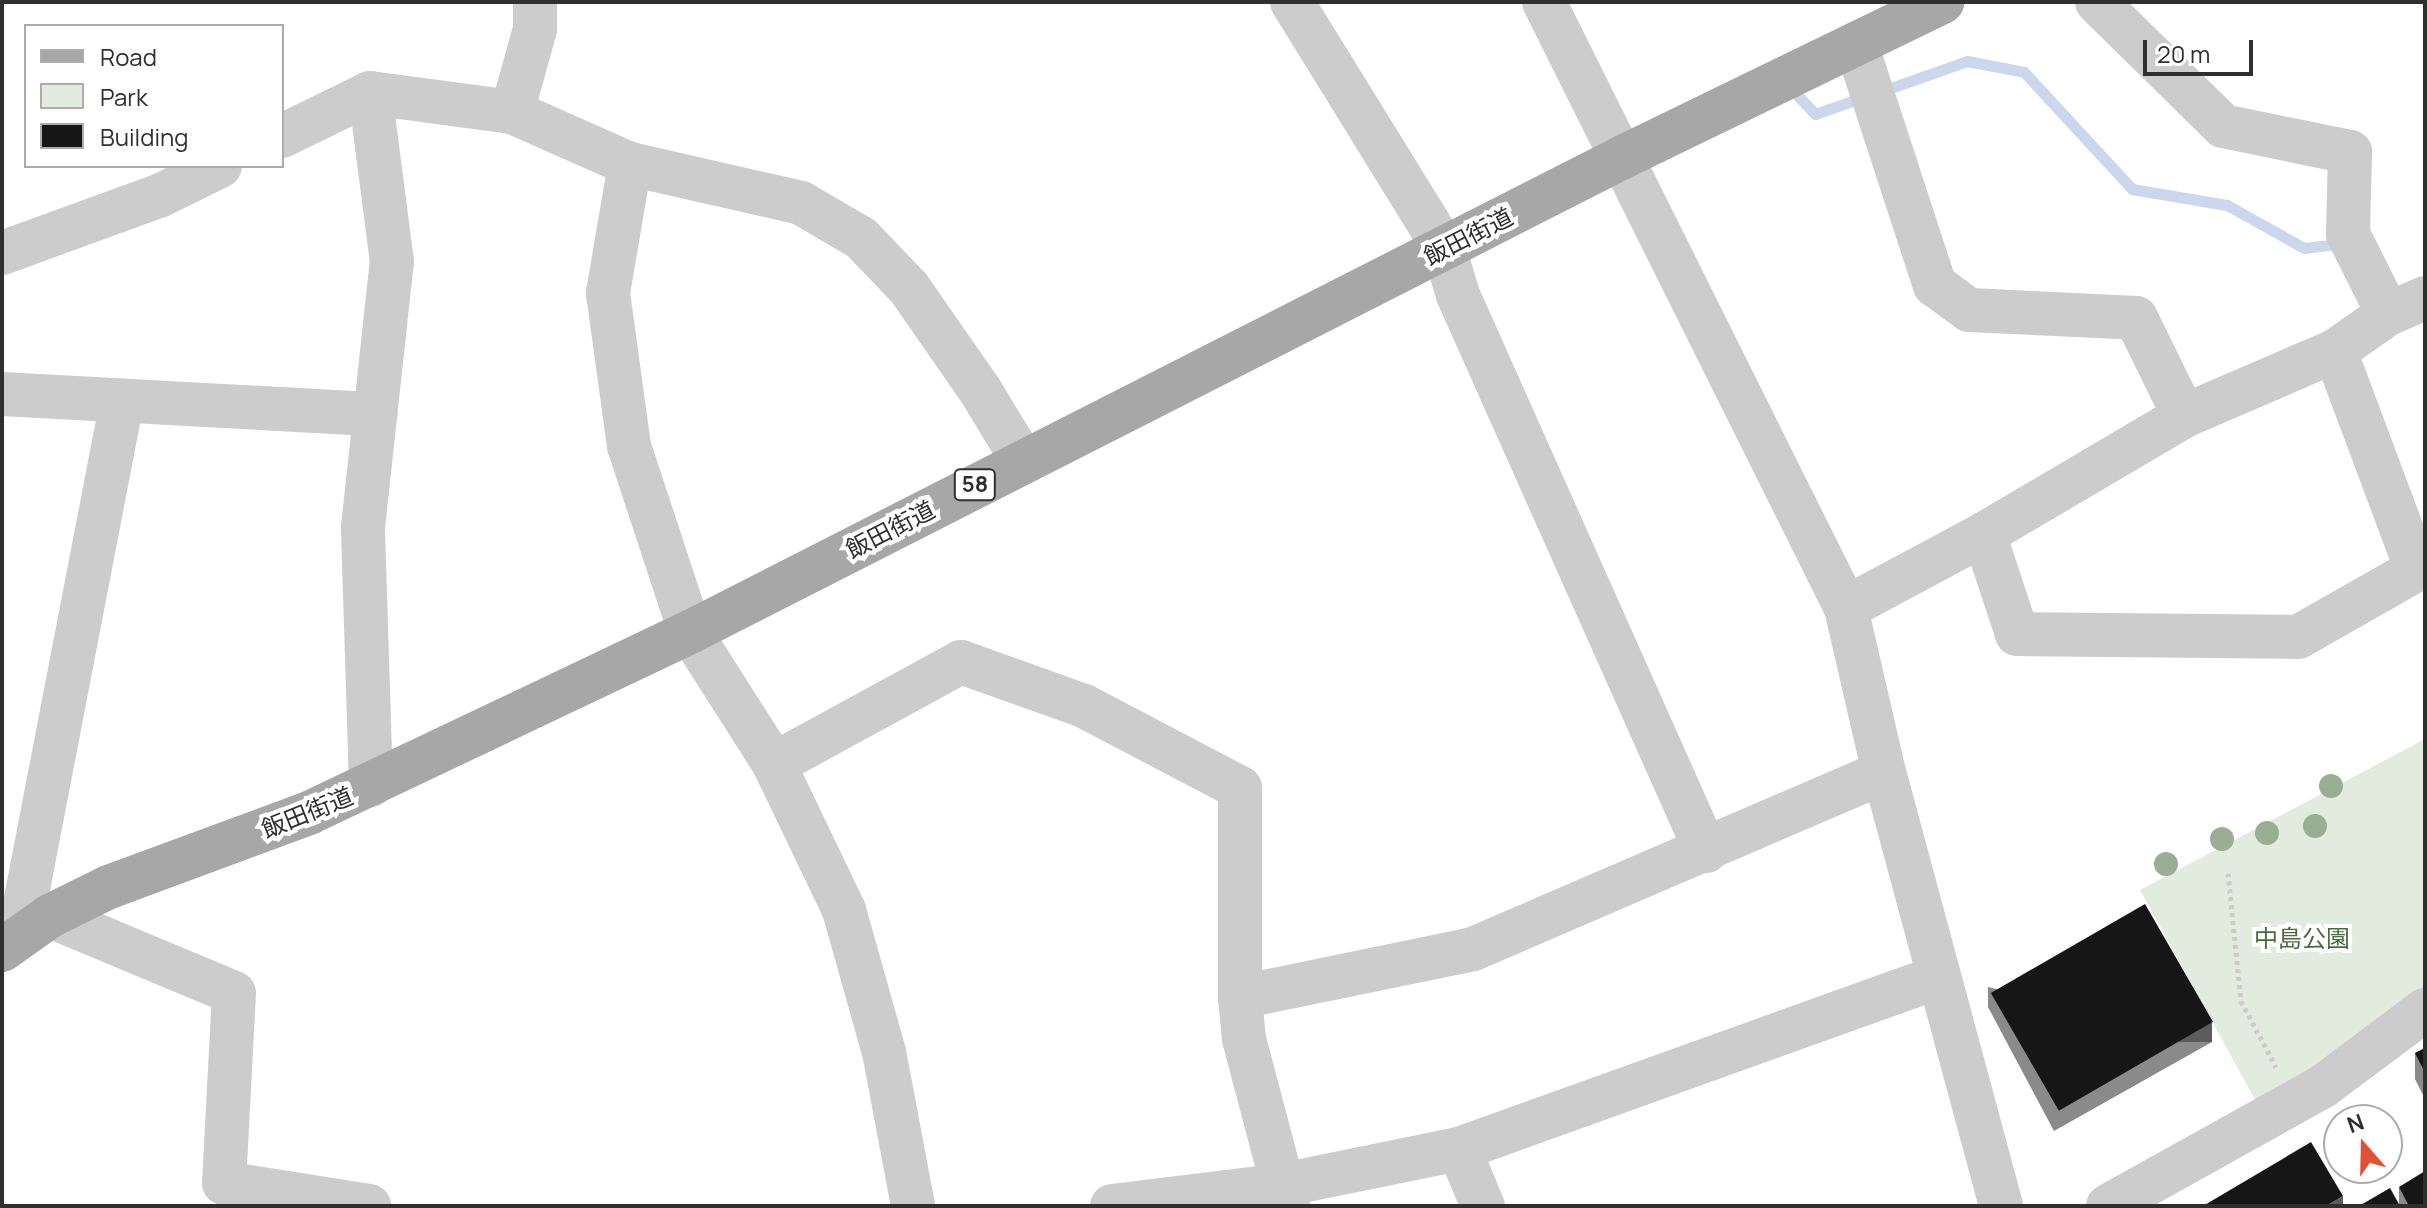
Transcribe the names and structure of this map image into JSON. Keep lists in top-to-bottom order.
{
  "streets": {
    "main road": ["飯田街道", "58"]
  },
  "parks": ["中島公園"],
  "legend": ["Road", "Park", "Building"],
  "scale_bar": "20 m",
  "north": "top"
}
